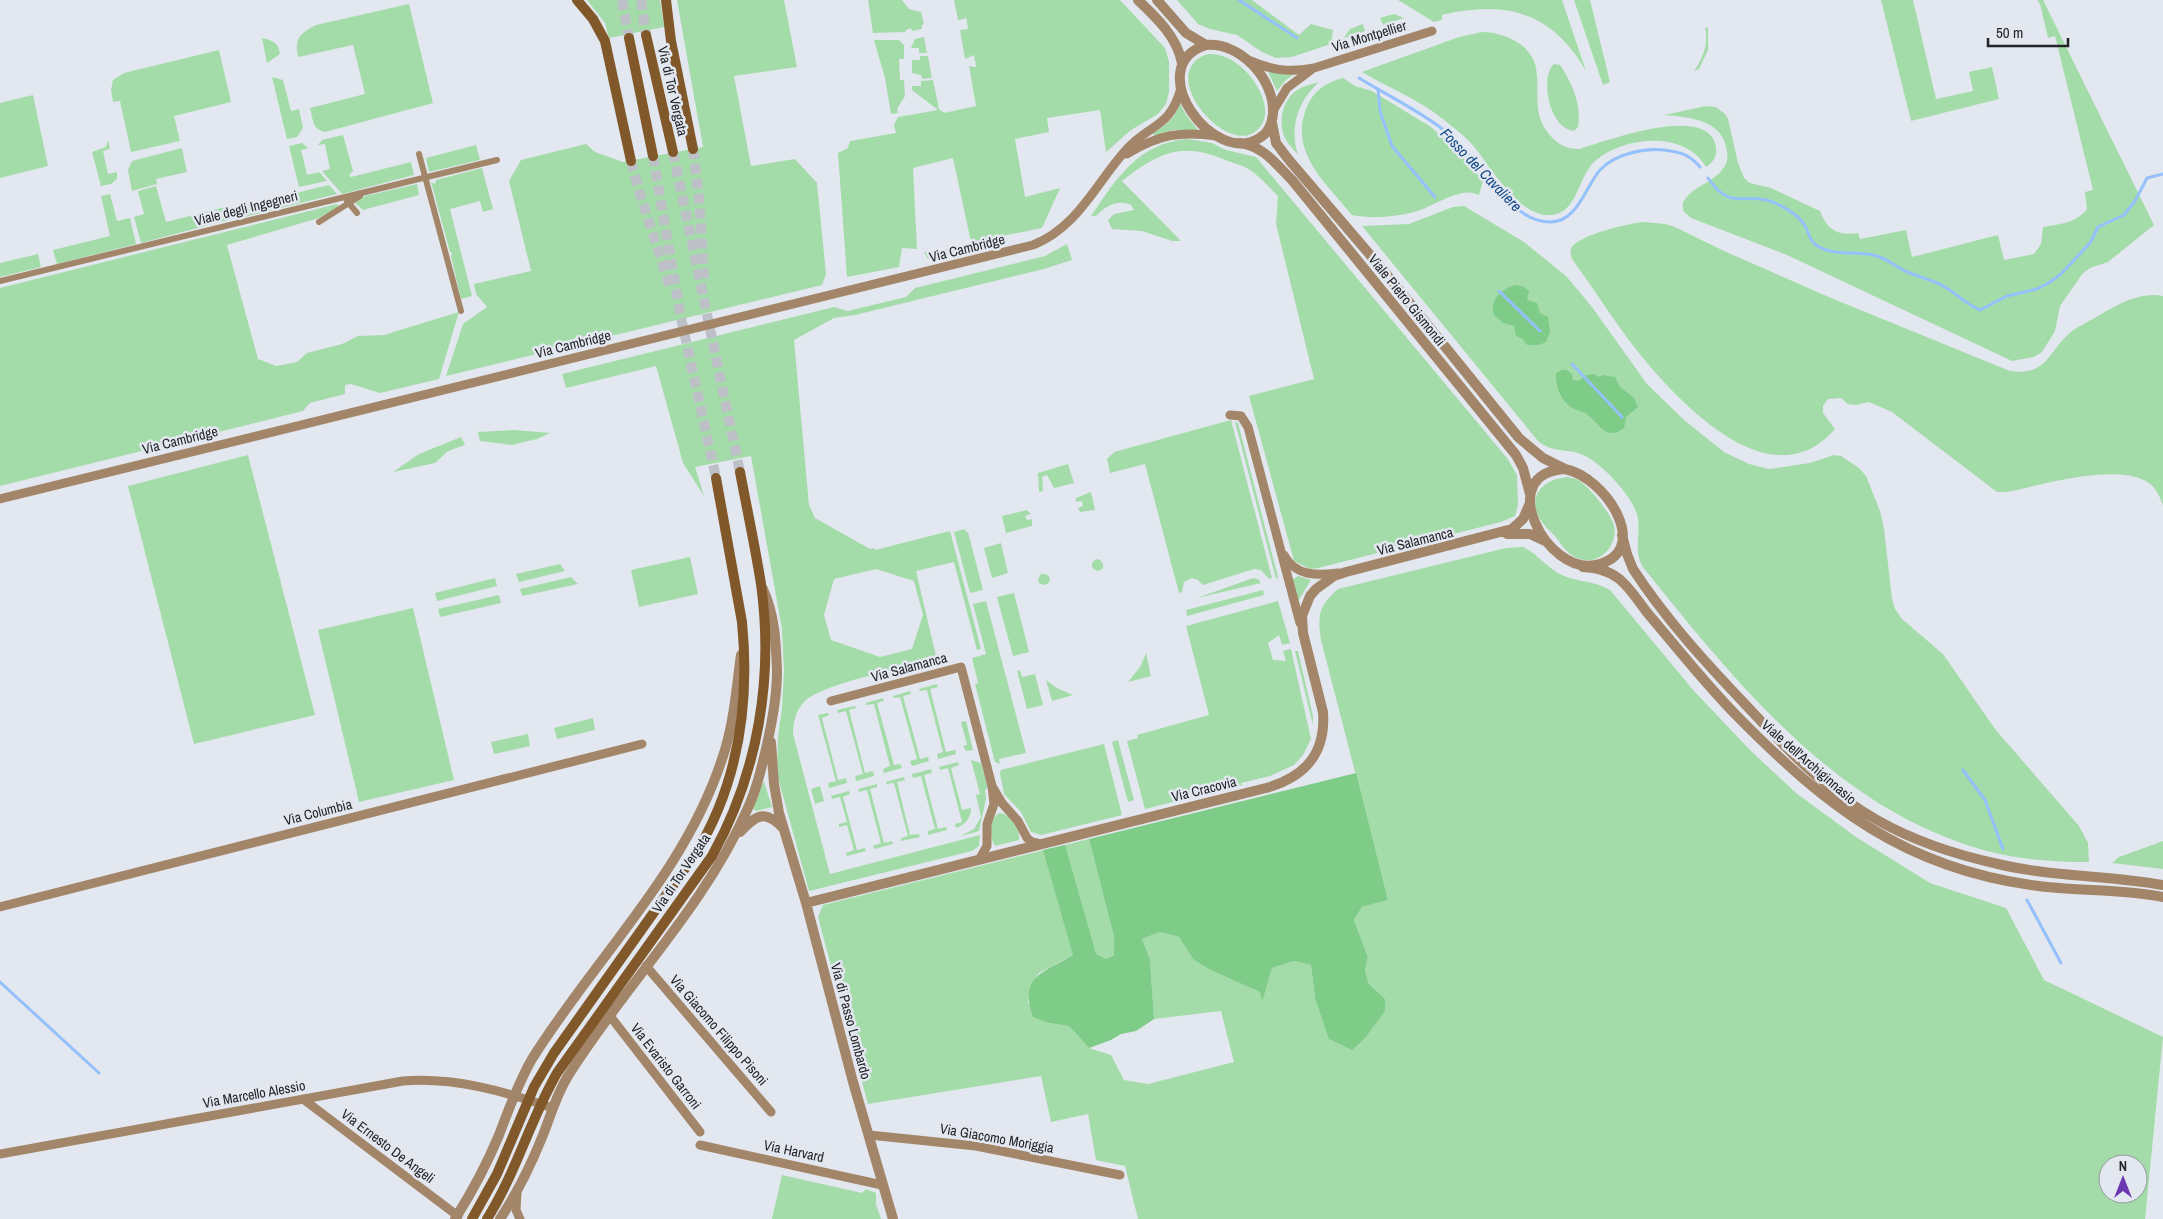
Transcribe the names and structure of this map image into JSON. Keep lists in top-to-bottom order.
{
  "streets": {
    "main road": ["Via di Tor Vergata"],
    "street": [
      "Via Montpellier",
      "Viale degli Ingegneri",
      "Via Cambridge",
      "Viale Pietro Gismondi",
      "Via Salamanca",
      "Viale dell'Archiginnasio",
      "Via Cracovia",
      "Via Columbia",
      "Via di Passo Lombardo",
      "Via Giacomo Filippo Pisoni",
      "Via Evaristo Garroni",
      "Via Marcello Alessio",
      "Via Giacomo Moriggia",
      "Via Ernesto De Angeli",
      "Via Harvard"
    ]
  },
  "crossings": [
    ["Via Montpellier", "Via Cambridge"],
    ["Via Montpellier", "Viale Pietro Gismondi"],
    ["Via di Tor Vergata", "Via di Passo Lombardo"],
    ["Via di Tor Vergata", "Via Giacomo Filippo Pisoni"],
    ["Via di Tor Vergata", "Via Evaristo Garroni"],
    ["Via di Tor Vergata", "Via Marcello Alessio"],
    ["Via di Tor Vergata", "Via Ernesto De Angeli"],
    ["Via Cambridge", "Viale Pietro Gismondi"],
    ["Viale Pietro Gismondi", "Viale dell'Archiginnasio"],
    ["Via Salamanca", "Via Cracovia"],
    ["Via Cracovia", "Via di Passo Lombardo"],
    ["Via di Passo Lombardo", "Via Giacomo Moriggia"],
    ["Via di Passo Lombardo", "Via Harvard"],
    ["Via Marcello Alessio", "Via Ernesto De Angeli"]
  ],
  "water": ["Fosso del Cavaliere"],
  "scale_bar": "50 m",
  "north": "top"
}
